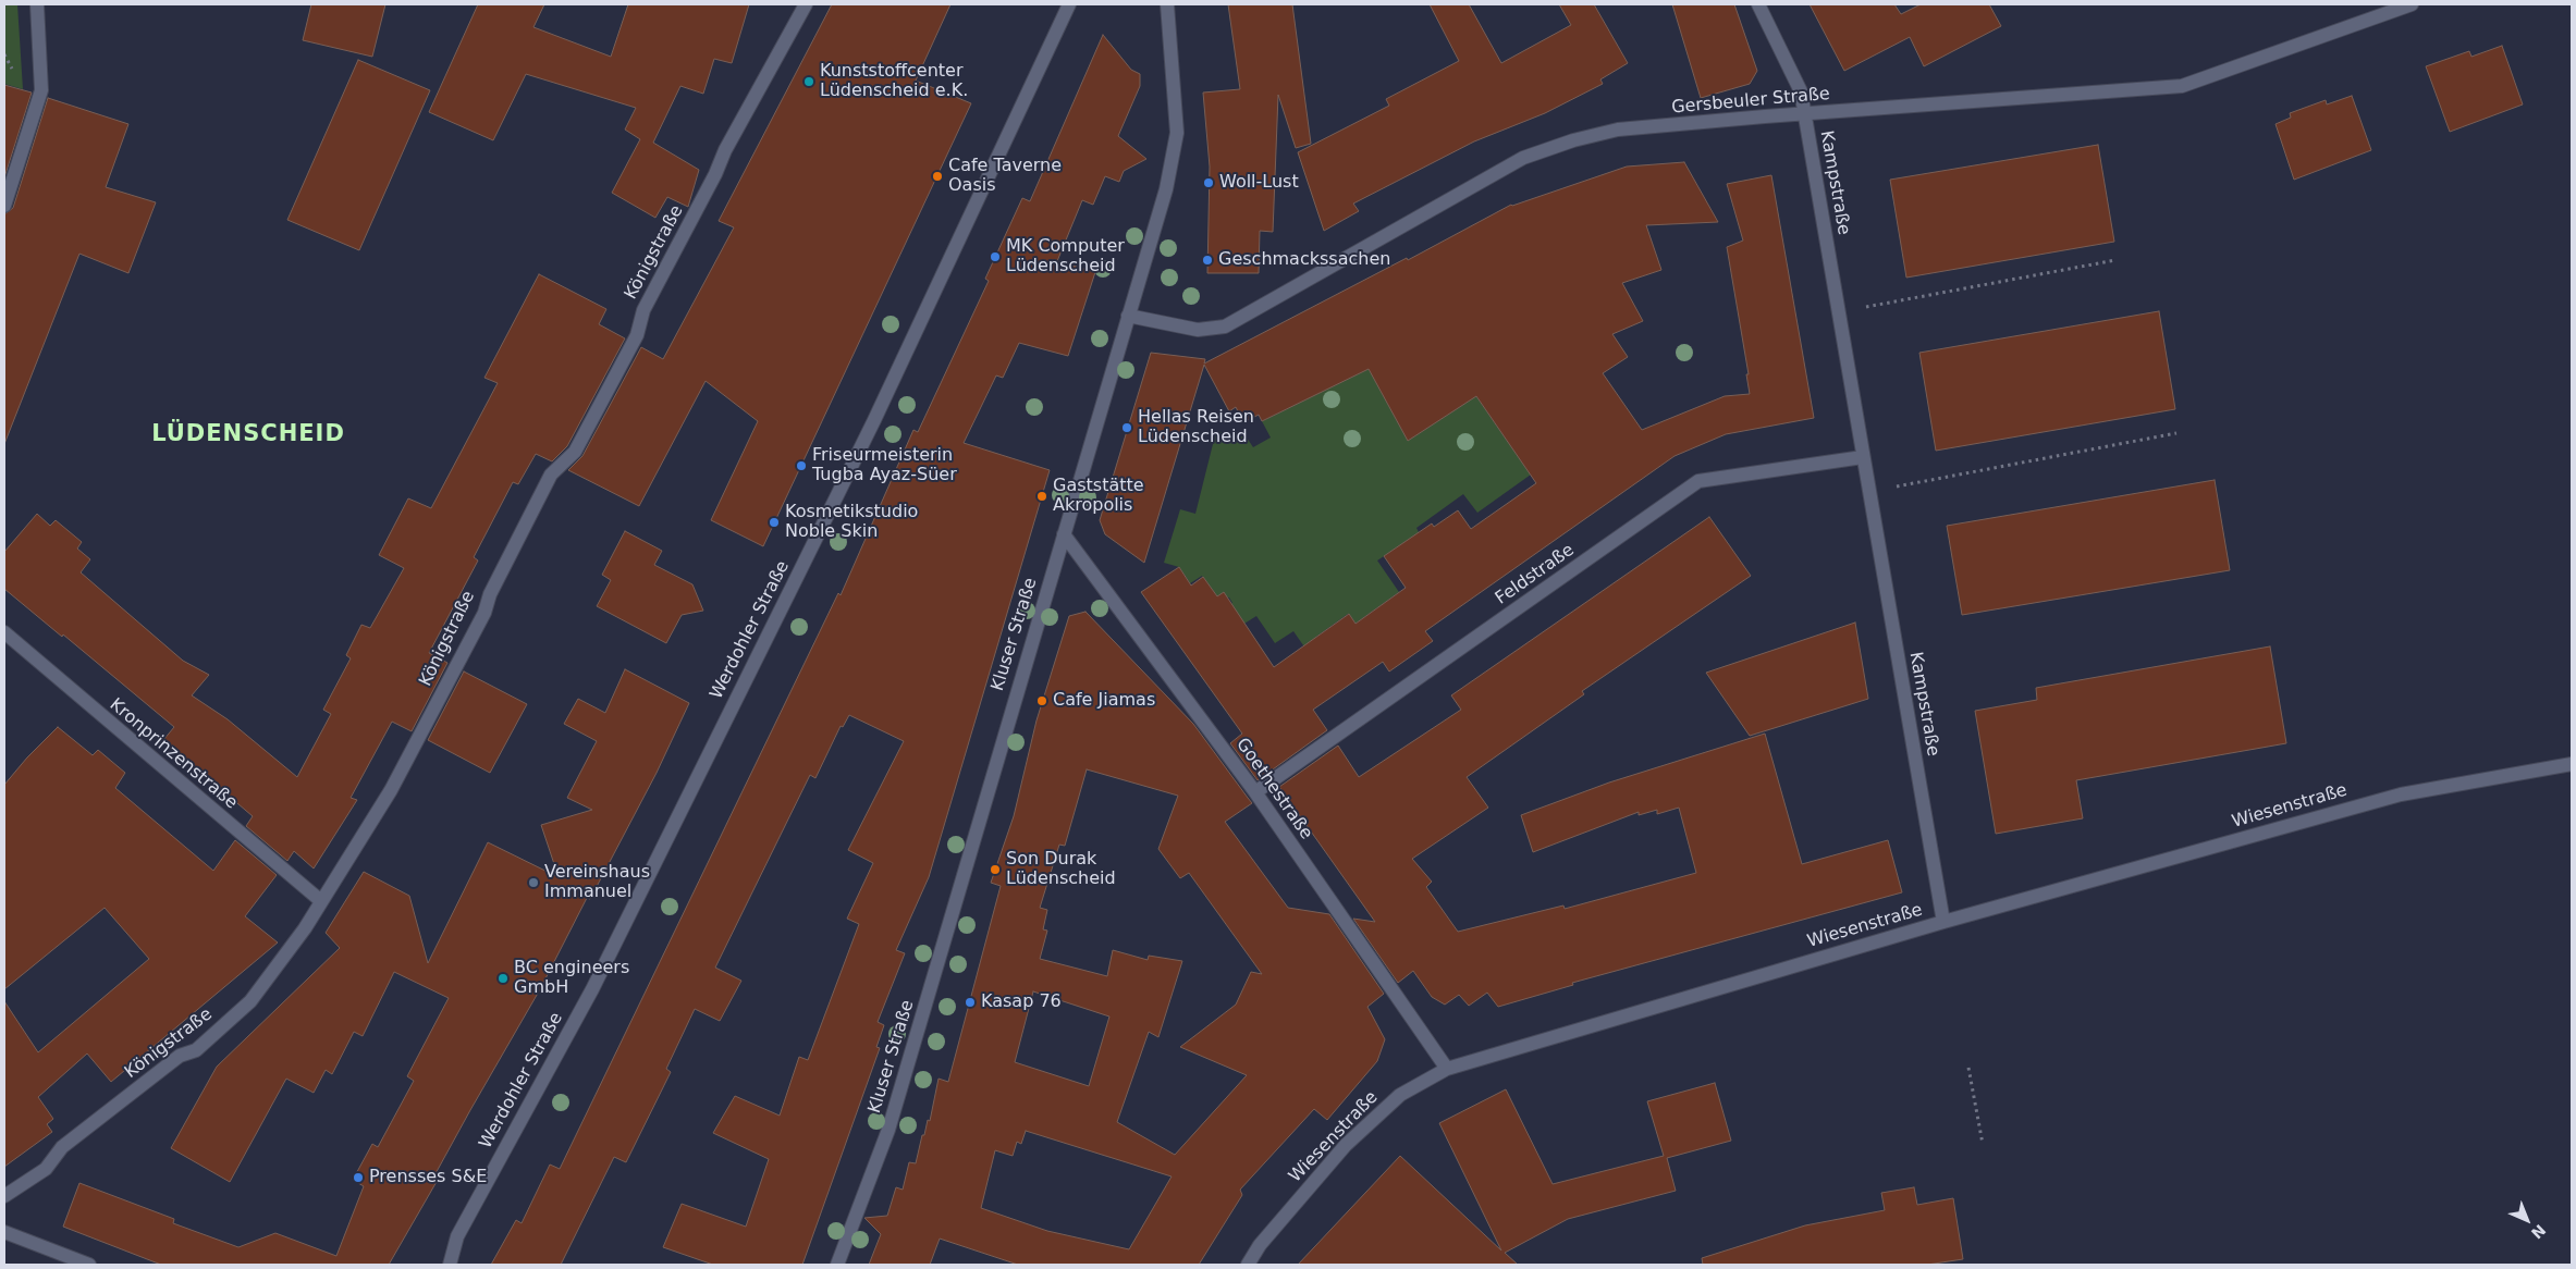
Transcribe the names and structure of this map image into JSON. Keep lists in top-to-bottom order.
{
  "streets": {
    "street": [
      "Gersbeuler Straße",
      "Kampstraße",
      "Königstraße",
      "Feldstraße",
      "Werdohler Straße",
      "Kluser Straße",
      "Kronprinzenstraße",
      "Goethestraße",
      "Wiesenstraße"
    ]
  },
  "crossings": [
    ["Gersbeuler Straße", "Kampstraße"],
    ["Gersbeuler Straße", "Kluser Straße"],
    ["Kampstraße", "Feldstraße"],
    ["Kampstraße", "Wiesenstraße"],
    ["Königstraße", "Kronprinzenstraße"],
    ["Feldstraße", "Goethestraße"],
    ["Kluser Straße", "Goethestraße"],
    ["Goethestraße", "Wiesenstraße"]
  ],
  "districts": ["LÜDENSCHEID"],
  "places": [
    "Kunststoffcenter Lüdenscheid e.K.",
    "Cafe Taverne Oasis",
    "Woll-Lust",
    "MK Computer Lüdenscheid",
    "Geschmackssachen",
    "Hellas Reisen Lüdenscheid",
    "Friseurmeisterin Tugba Ayaz-Süer",
    "Gaststätte Akropolis",
    "Kosmetikstudio Noble Skin",
    "Cafe Jiamas",
    "Son Durak Lüdenscheid",
    "Vereinshaus Immanuel",
    "BC engineers GmbH",
    "Kasap 76",
    "Prensses S&E"
  ],
  "north": "bottom right"
}
